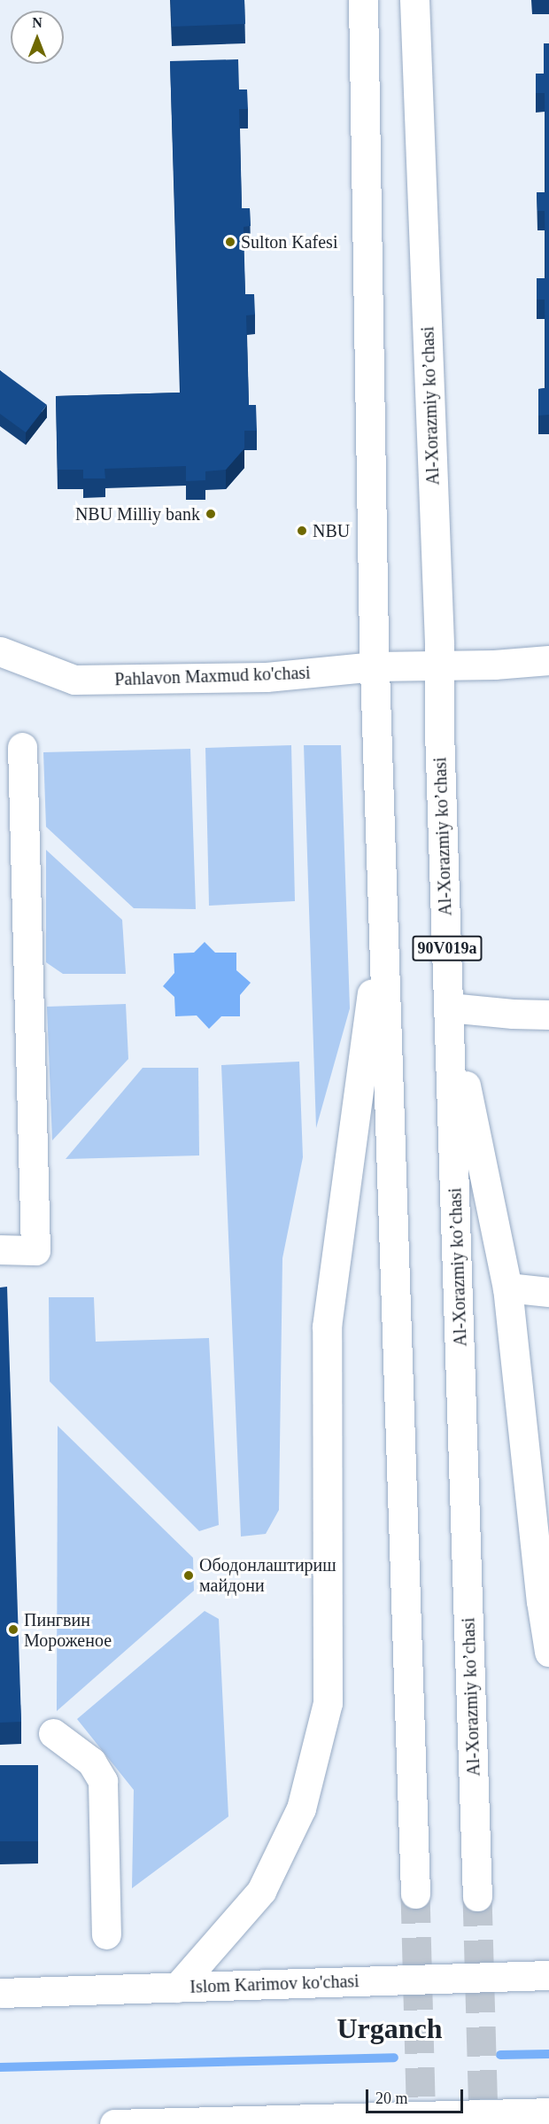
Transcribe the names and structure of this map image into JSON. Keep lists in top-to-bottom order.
{
  "streets": {
    "main road": [
      "Al-Xorazmiy ko’chasi",
      "Pahlavon Maxmud ko'chasi",
      "90V019a",
      "Islom Karimov ko'chasi"
    ]
  },
  "crossings": [
    ["Al-Xorazmiy ko’chasi", "Pahlavon Maxmud ko'chasi"]
  ],
  "districts": ["Urganch"],
  "places": [
    "Sulton Kafesi",
    "NBU Milliy bank",
    "NBU",
    "Ободонлаштириш майдони",
    "Пингвин Мороженое"
  ],
  "scale_bar": "20 m",
  "north": "top"
}
